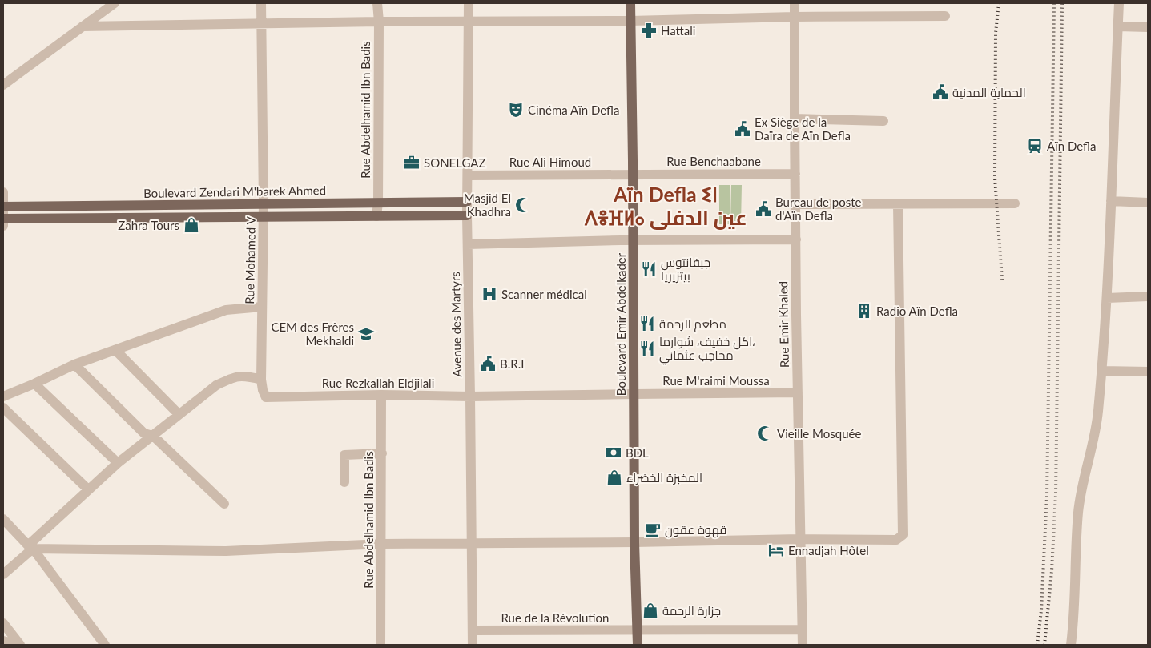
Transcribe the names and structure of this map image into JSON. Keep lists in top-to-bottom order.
{
  "streets": {
    "main road": ["Boulevard Zendari M'barek Ahmed", "Boulevard Emir Abdelkader"],
    "street": [
      "Rue Abdelhamid Ibn Badis",
      "Rue Benchaabane",
      "Rue Ali Himoud",
      "Rue Mohamed V",
      "Avenue des Martyrs",
      "Rue Emir Khaled",
      "Rue M'raimi Moussa",
      "Rue Rezkallah Eldjilali",
      "Rue de la Révolution"
    ]
  },
  "crossings": [
    ["Rue Abdelhamid Ibn Badis", "Boulevard Zendari M'barek Ahmed"],
    ["Rue Abdelhamid Ibn Badis", "Rue Rezkallah Eldjilali"],
    ["Rue Benchaabane", "Rue Ali Himoud"],
    ["Rue Benchaabane", "Boulevard Emir Abdelkader"],
    ["Rue Benchaabane", "Rue Emir Khaled"],
    ["Rue Ali Himoud", "Avenue des Martyrs"],
    ["Rue Ali Himoud", "Boulevard Emir Abdelkader"],
    ["Boulevard Zendari M'barek Ahmed", "Rue Mohamed V"],
    ["Boulevard Zendari M'barek Ahmed", "Avenue des Martyrs"],
    ["Rue Mohamed V", "Rue Rezkallah Eldjilali"],
    ["Avenue des Martyrs", "Rue Rezkallah Eldjilali"],
    ["Avenue des Martyrs", "Rue de la Révolution"],
    ["Boulevard Emir Abdelkader", "Rue M'raimi Moussa"],
    ["Boulevard Emir Abdelkader", "Rue Rezkallah Eldjilali"],
    ["Boulevard Emir Abdelkader", "Rue de la Révolution"],
    ["Rue Emir Khaled", "Rue M'raimi Moussa"],
    ["Rue Emir Khaled", "Rue de la Révolution"],
    ["Rue M'raimi Moussa", "Rue Rezkallah Eldjilali"]
  ],
  "districts": ["Aïn Defla ⵉⵏ ⴷⴻⴼⵍⴰ عين الدفلى"],
  "places": {
    "pharmacy": ["Hattali"],
    "public building": [
      "الحماية المدنية",
      "Ex Siège de la Daïra de Aïn Defla",
      "Bureau de poste d'Aïn Defla",
      "B.R.I"
    ],
    "theatre": ["Cinéma Aïn Defla"],
    "station": ["Aïn Defla"],
    "office": ["SONELGAZ"],
    "mosque": ["Masjid El Khadhra", "Vieille Mosquée"],
    "shop": ["Zahra Tours", "المخبزة الخضراء", "جزارة الرحمة"],
    "restaurant": ["جيفانتوس بيتزيريا", "مطعم الرحمة", "اكل خفيف، شوارما، محاجب عثماني"],
    "hospital": ["Scanner médical"],
    "building": ["Radio Aïn Defla"],
    "school or university": ["CEM des Frères Mekhaldi"],
    "bank": ["BDL"],
    "cafe": ["قهوة عقون"],
    "hotel": ["Ennadjah Hôtel"]
  }
}
